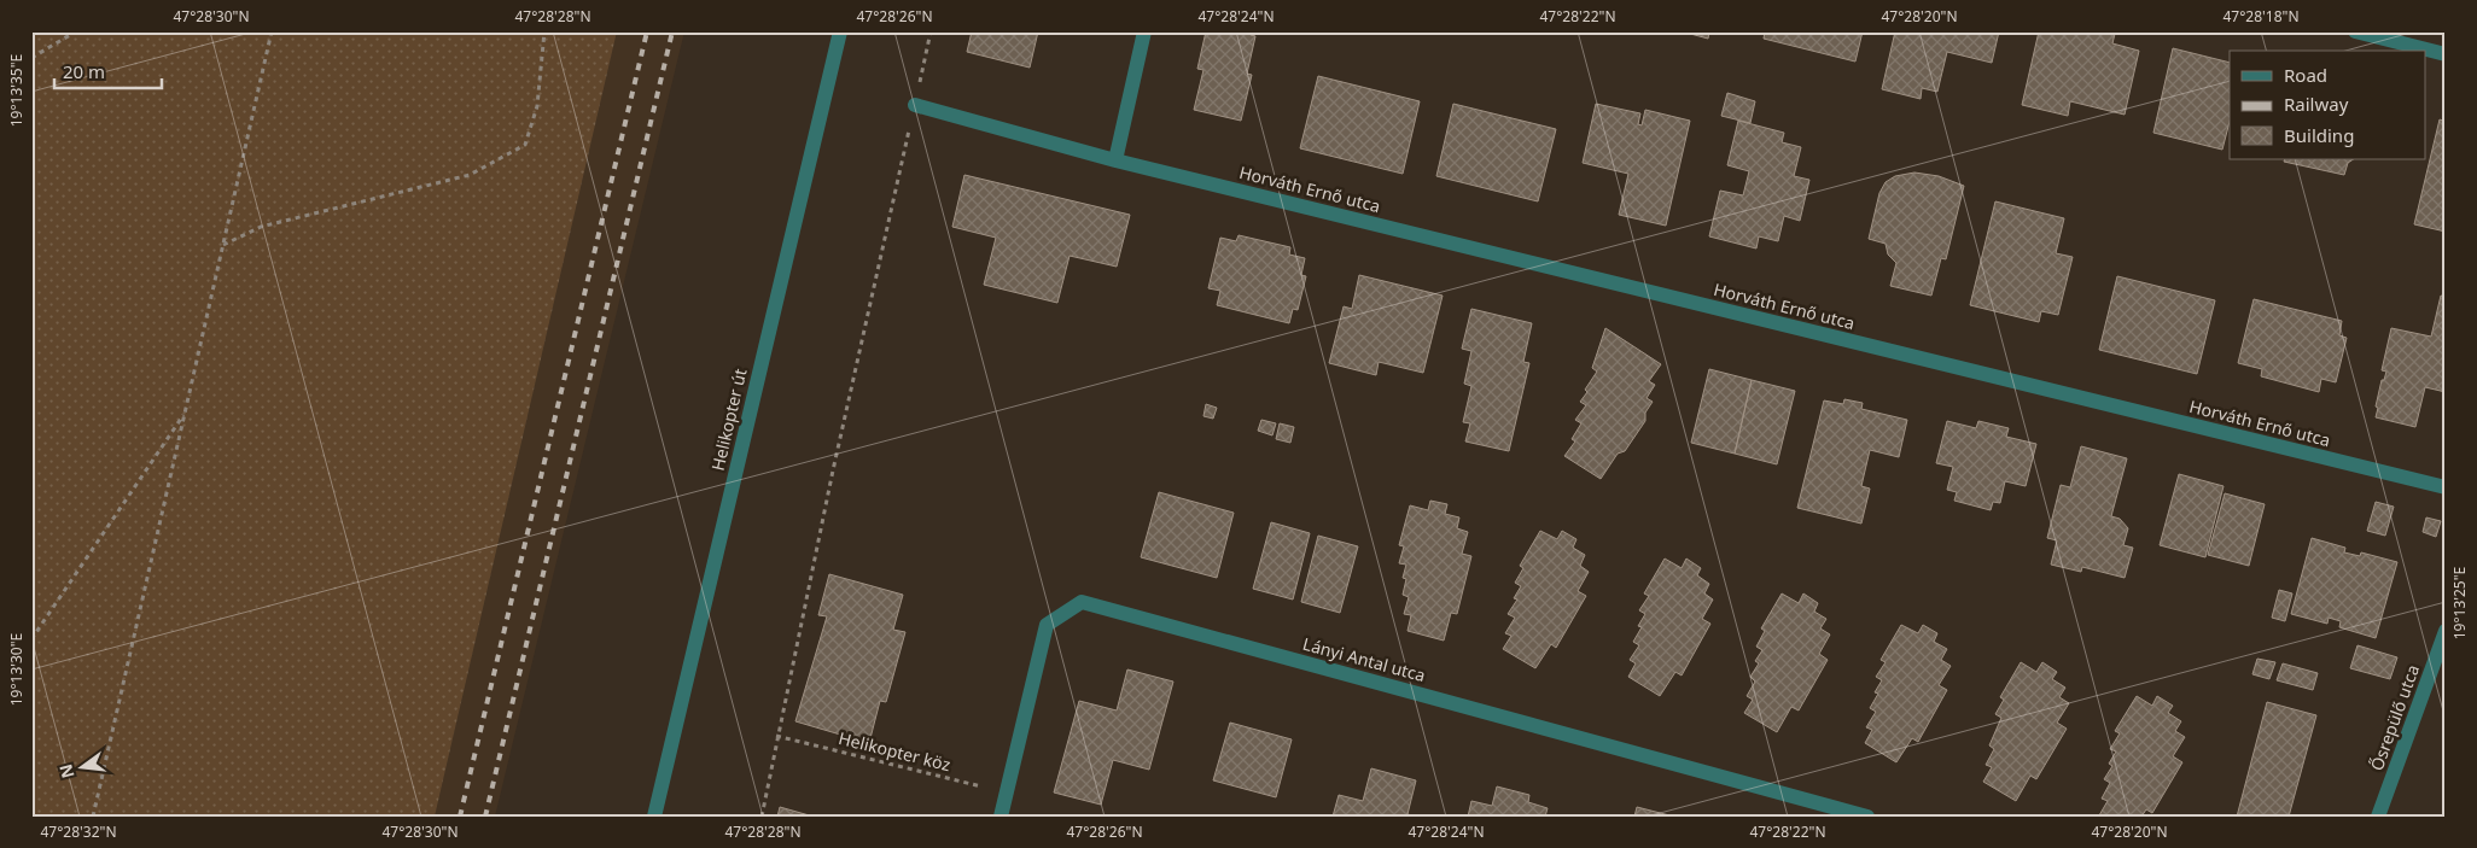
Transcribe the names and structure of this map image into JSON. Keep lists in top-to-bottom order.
{
  "streets": {
    "street": [
      "Horváth Ernő utca",
      "Helikopter út",
      "Lányi Antal utca",
      "Ősrepülő utca"
    ],
    "path": ["Helikopter köz"]
  },
  "crossings": [
    ["Lányi Antal utca", "Helikopter köz"]
  ],
  "legend": ["Road", "Railway", "Building"],
  "scale_bar": "20 m",
  "north": "left",
  "coordinates": [
    "47°28'30\"N",
    "47°28'28\"N",
    "47°28'26\"N",
    "47°28'24\"N",
    "47°28'22\"N",
    "47°28'20\"N",
    "47°28'18\"N",
    "19°13'35\"E",
    "19°13'25\"E",
    "19°13'30\"E",
    "47°28'32\"N"
  ]
}
